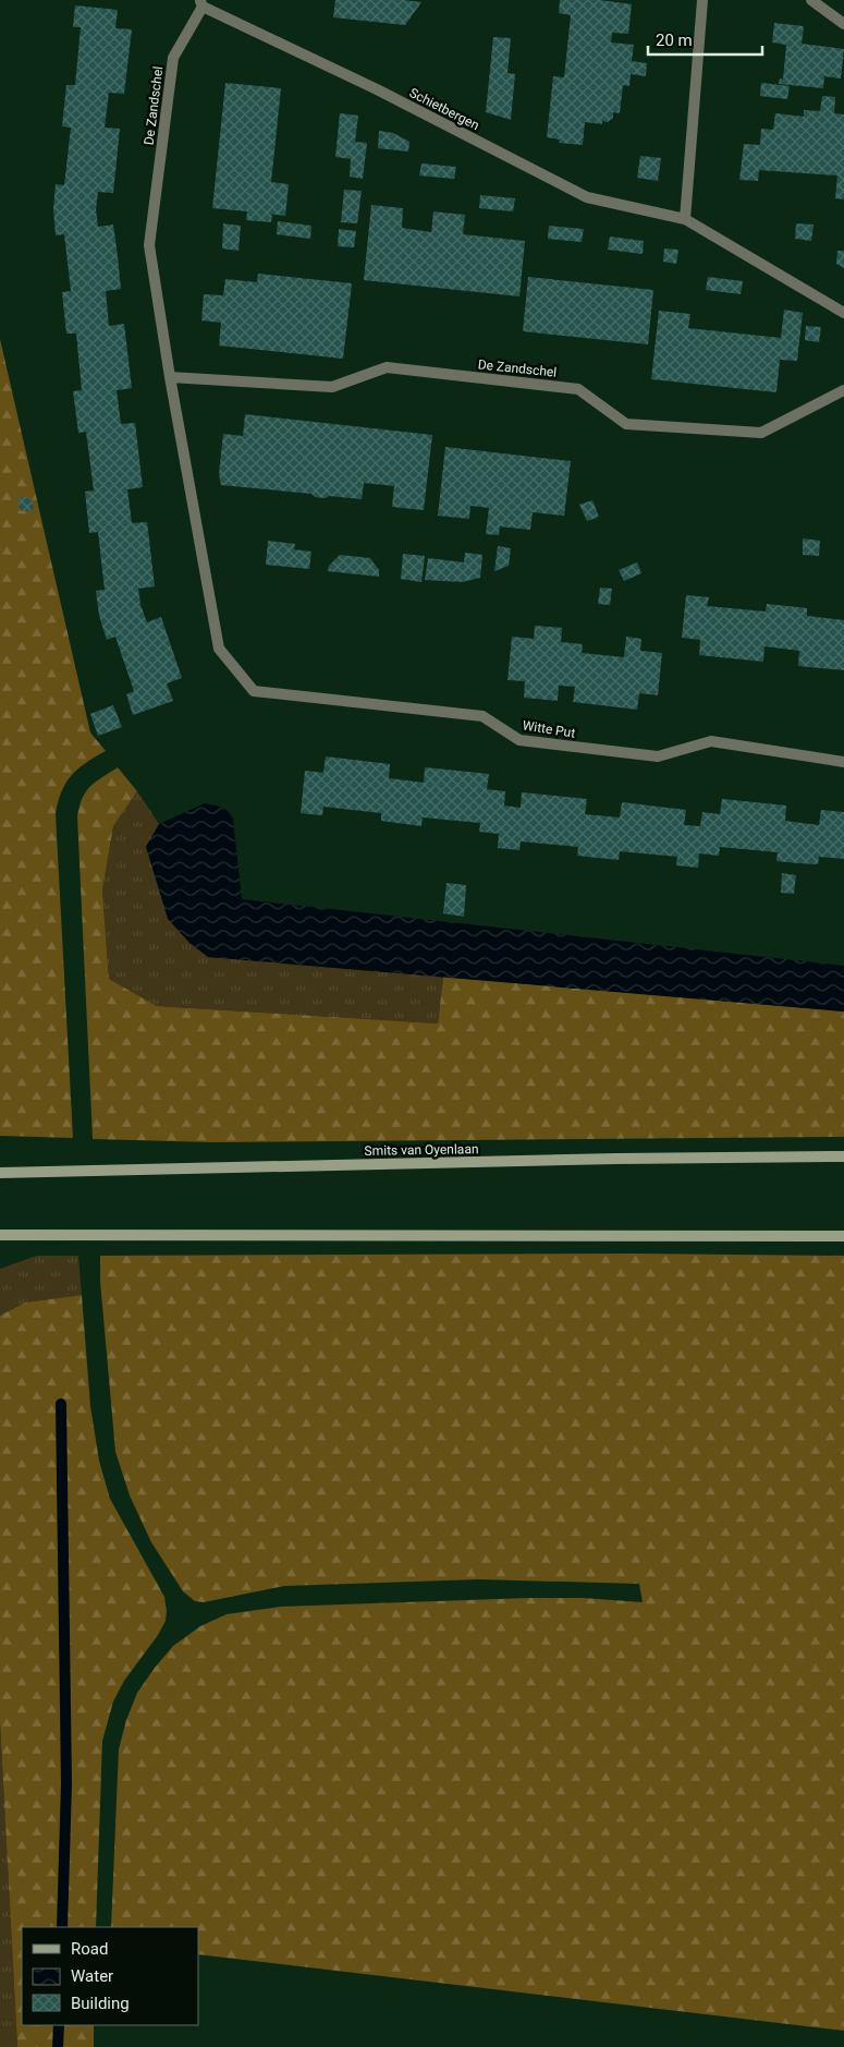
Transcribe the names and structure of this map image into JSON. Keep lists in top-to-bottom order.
{
  "streets": {
    "main road": ["Smits van Oyenlaan"],
    "street": ["De Zandschel", "Schietbergen", "Witte Put"]
  },
  "crossings": [
    ["De Zandschel", "Schietbergen"],
    ["De Zandschel", "Witte Put"]
  ],
  "legend": ["Road", "Water", "Building"],
  "scale_bar": "20 m"
}
